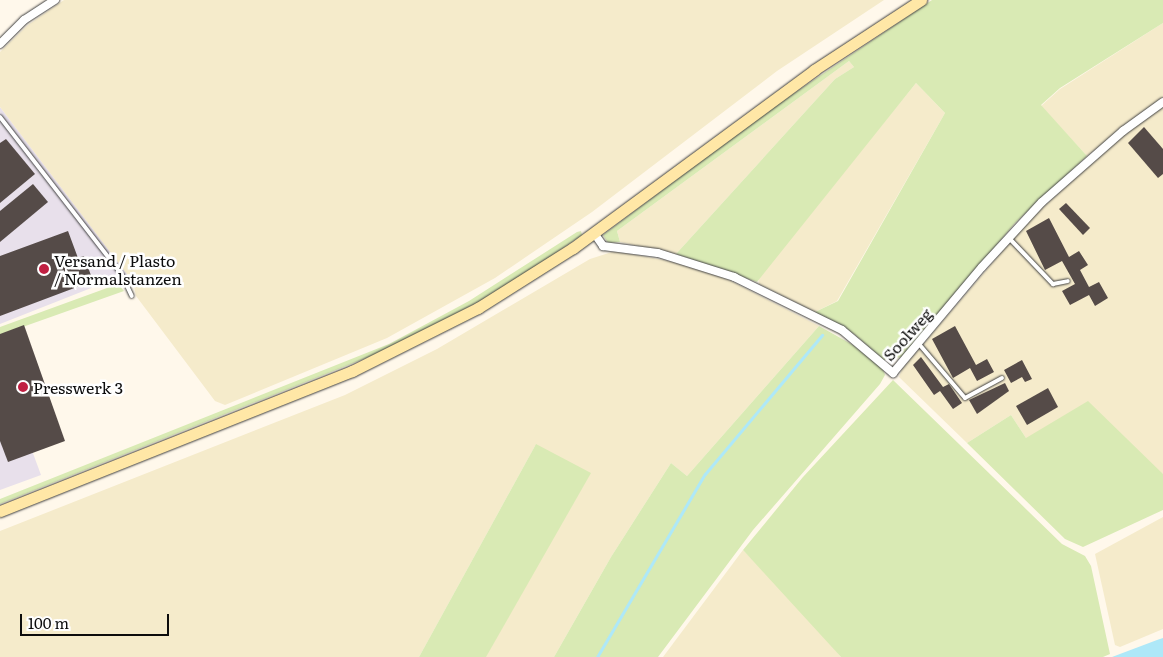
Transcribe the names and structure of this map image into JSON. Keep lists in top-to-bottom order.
{
  "streets": {
    "street": ["Soolweg"]
  },
  "places": ["Versand / Plasto / Normalstanzen", "Presswerk 3"],
  "scale_bar": "100 m"
}
